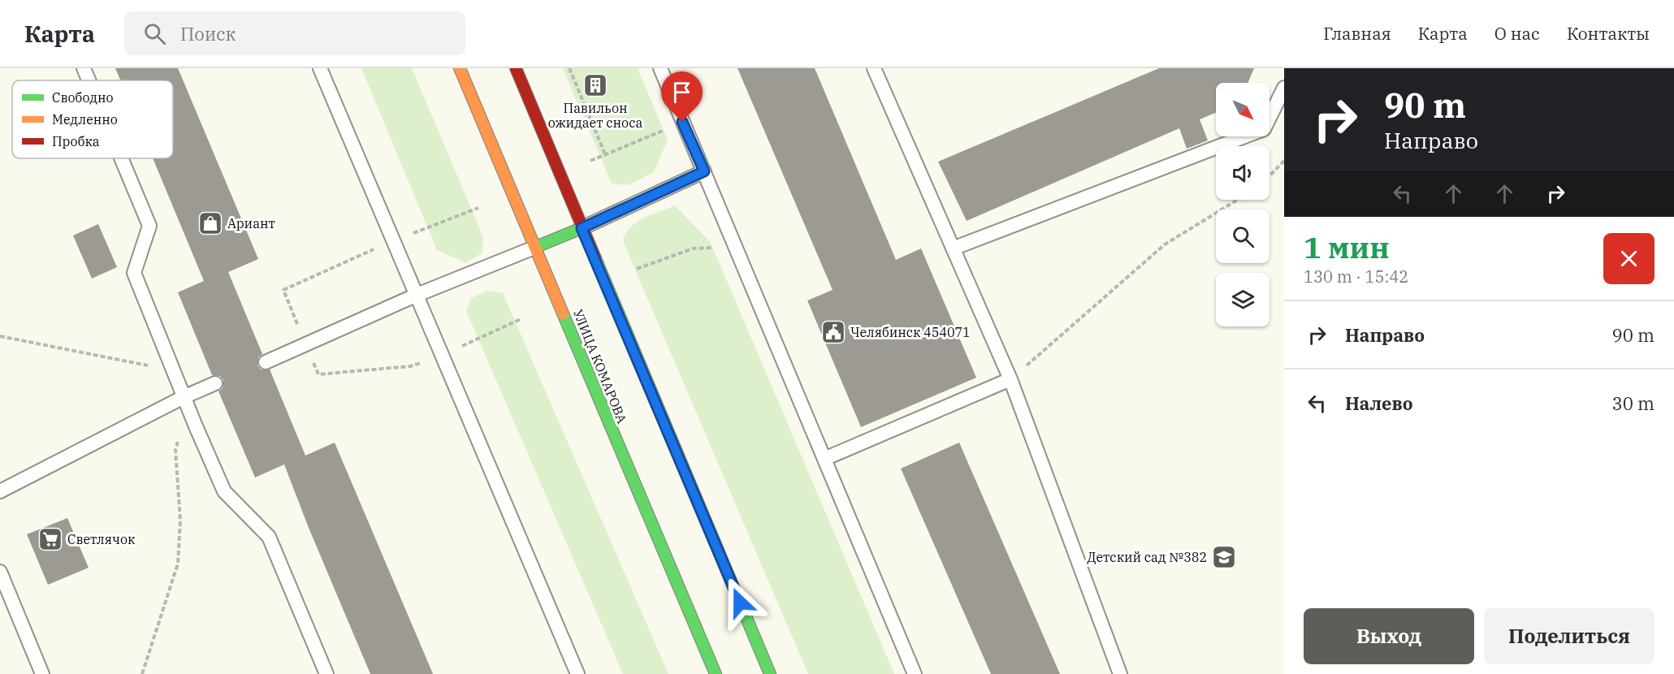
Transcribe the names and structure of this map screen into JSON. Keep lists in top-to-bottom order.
{
  "streets": {
    "main road": ["УЛИЦА КОМАРОВА"]
  },
  "places": {
    "building": ["Павильон ожидает сноса"],
    "shop": ["Ариант"],
    "public building": ["Челябинск 454071"],
    "supermarket": ["Светлячок"],
    "school or university": ["Детский сад №382"]
  },
  "legend": ["Свободно", "Медленно", "Пробка"],
  "north": "bottom right",
  "page": {
    "header": "Карта",
    "search": "Поиск",
    "nav": [
      "Главная",
      "Карта",
      "О нас",
      "Контакты"
    ],
    "turn": ["90 m", "Направо"],
    "heading": ["1 мин", "130 m · 15:42"],
    "list": [
      {
        "name": "Направо",
        "value": "90 m"
      },
      {
        "name": "Налево",
        "value": "30 m"
      }
    ],
    "buttons": ["Выход", "Поделиться"]
  }
}
